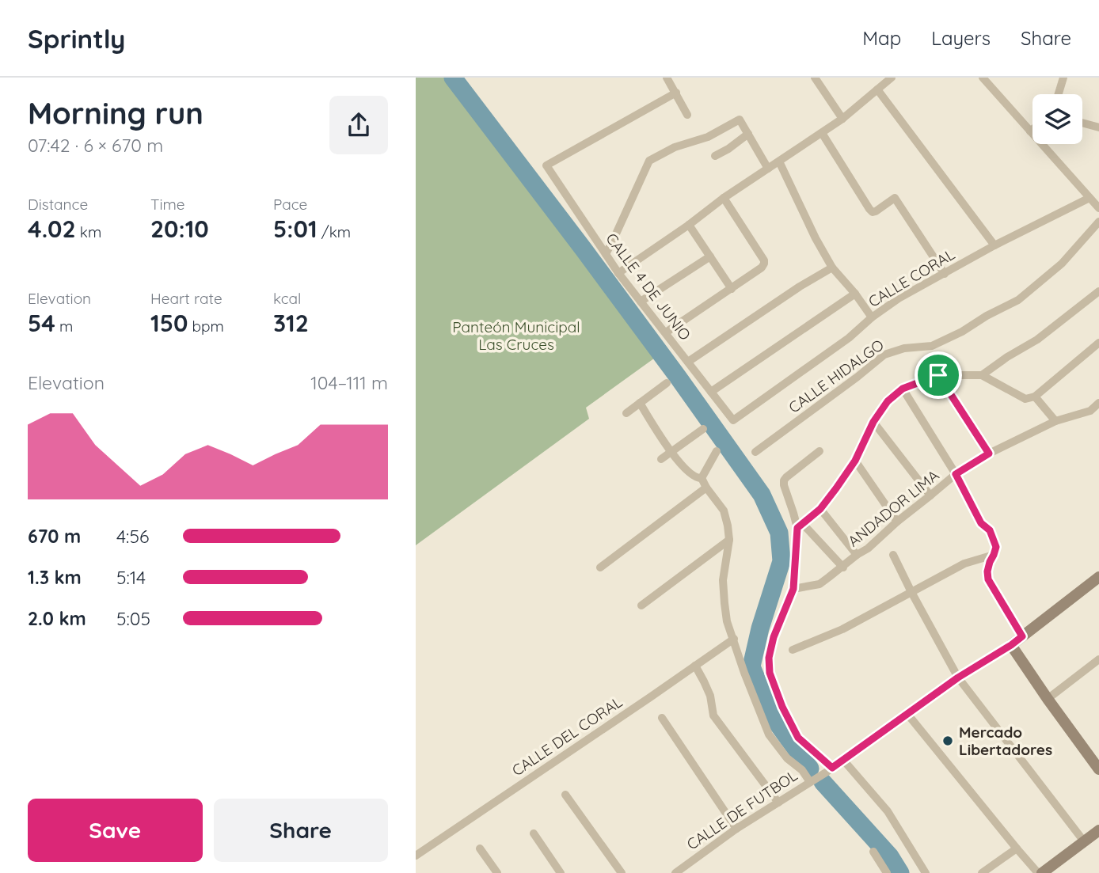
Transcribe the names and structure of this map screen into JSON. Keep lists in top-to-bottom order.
{
  "streets": {
    "street": [
      "CALLE CORAL",
      "CALLE 4 DE JUNIO",
      "CALLE HIDALGO",
      "ANDADOR LIMA",
      "CALLE DEL CORAL",
      "CALLE DE FUTBOL"
    ]
  },
  "crossings": [
    ["CALLE CORAL", "CALLE 4 DE JUNIO"]
  ],
  "parks": ["Panteón Municipal Las Cruces"],
  "places": ["Mercado Libertadores"],
  "page": {
    "header": "Sprintly",
    "nav": ["Map", "Layers", "Share"],
    "heading": ["Morning run", "07:42 · 6 × 670 m"],
    "stats": [
      ["Distance", "4.02 km"],
      ["Time", "20:10"],
      ["Pace", "5:01 /km"],
      ["Elevation", "54 m"],
      ["Heart rate", "150 bpm"],
      ["kcal", "312"]
    ],
    "chart": ["Elevation", "104–111 m"],
    "list": [
      {
        "name": "670 m",
        "note": "4:56"
      },
      {
        "name": "1.3 km",
        "note": "5:14"
      },
      {
        "name": "2.0 km",
        "note": "5:05"
      }
    ],
    "buttons": ["Save", "Share"]
  }
}
